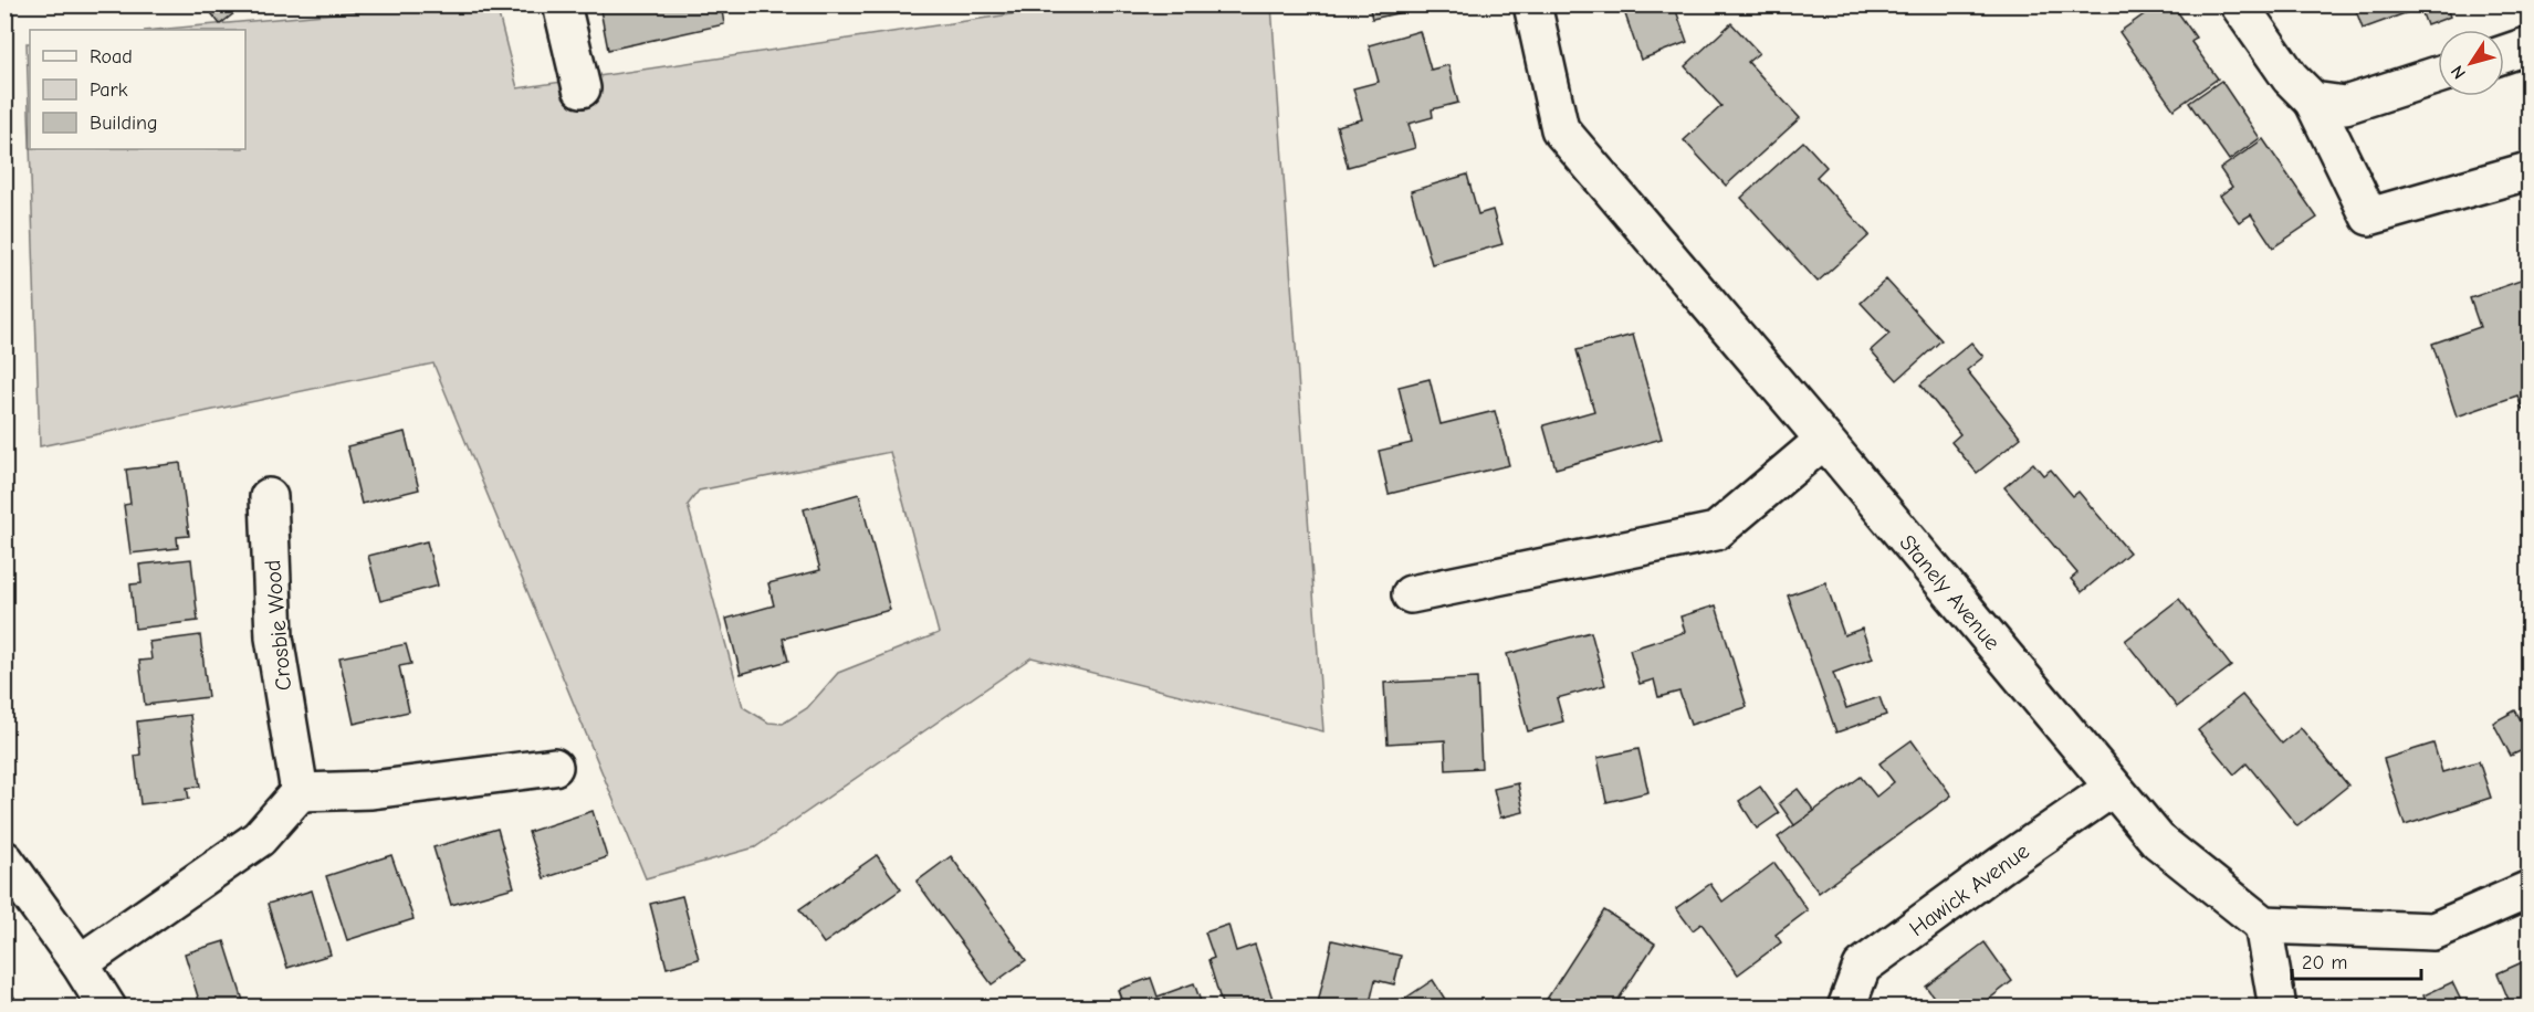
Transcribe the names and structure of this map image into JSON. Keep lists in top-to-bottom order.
{
  "streets": {
    "street": ["Stanely Avenue", "Crosbie Wood", "Hawick Avenue"]
  },
  "crossings": [
    ["Stanely Avenue", "Hawick Avenue"]
  ],
  "legend": ["Road", "Park", "Building"],
  "scale_bar": "20 m",
  "north": "bottom left"
}
